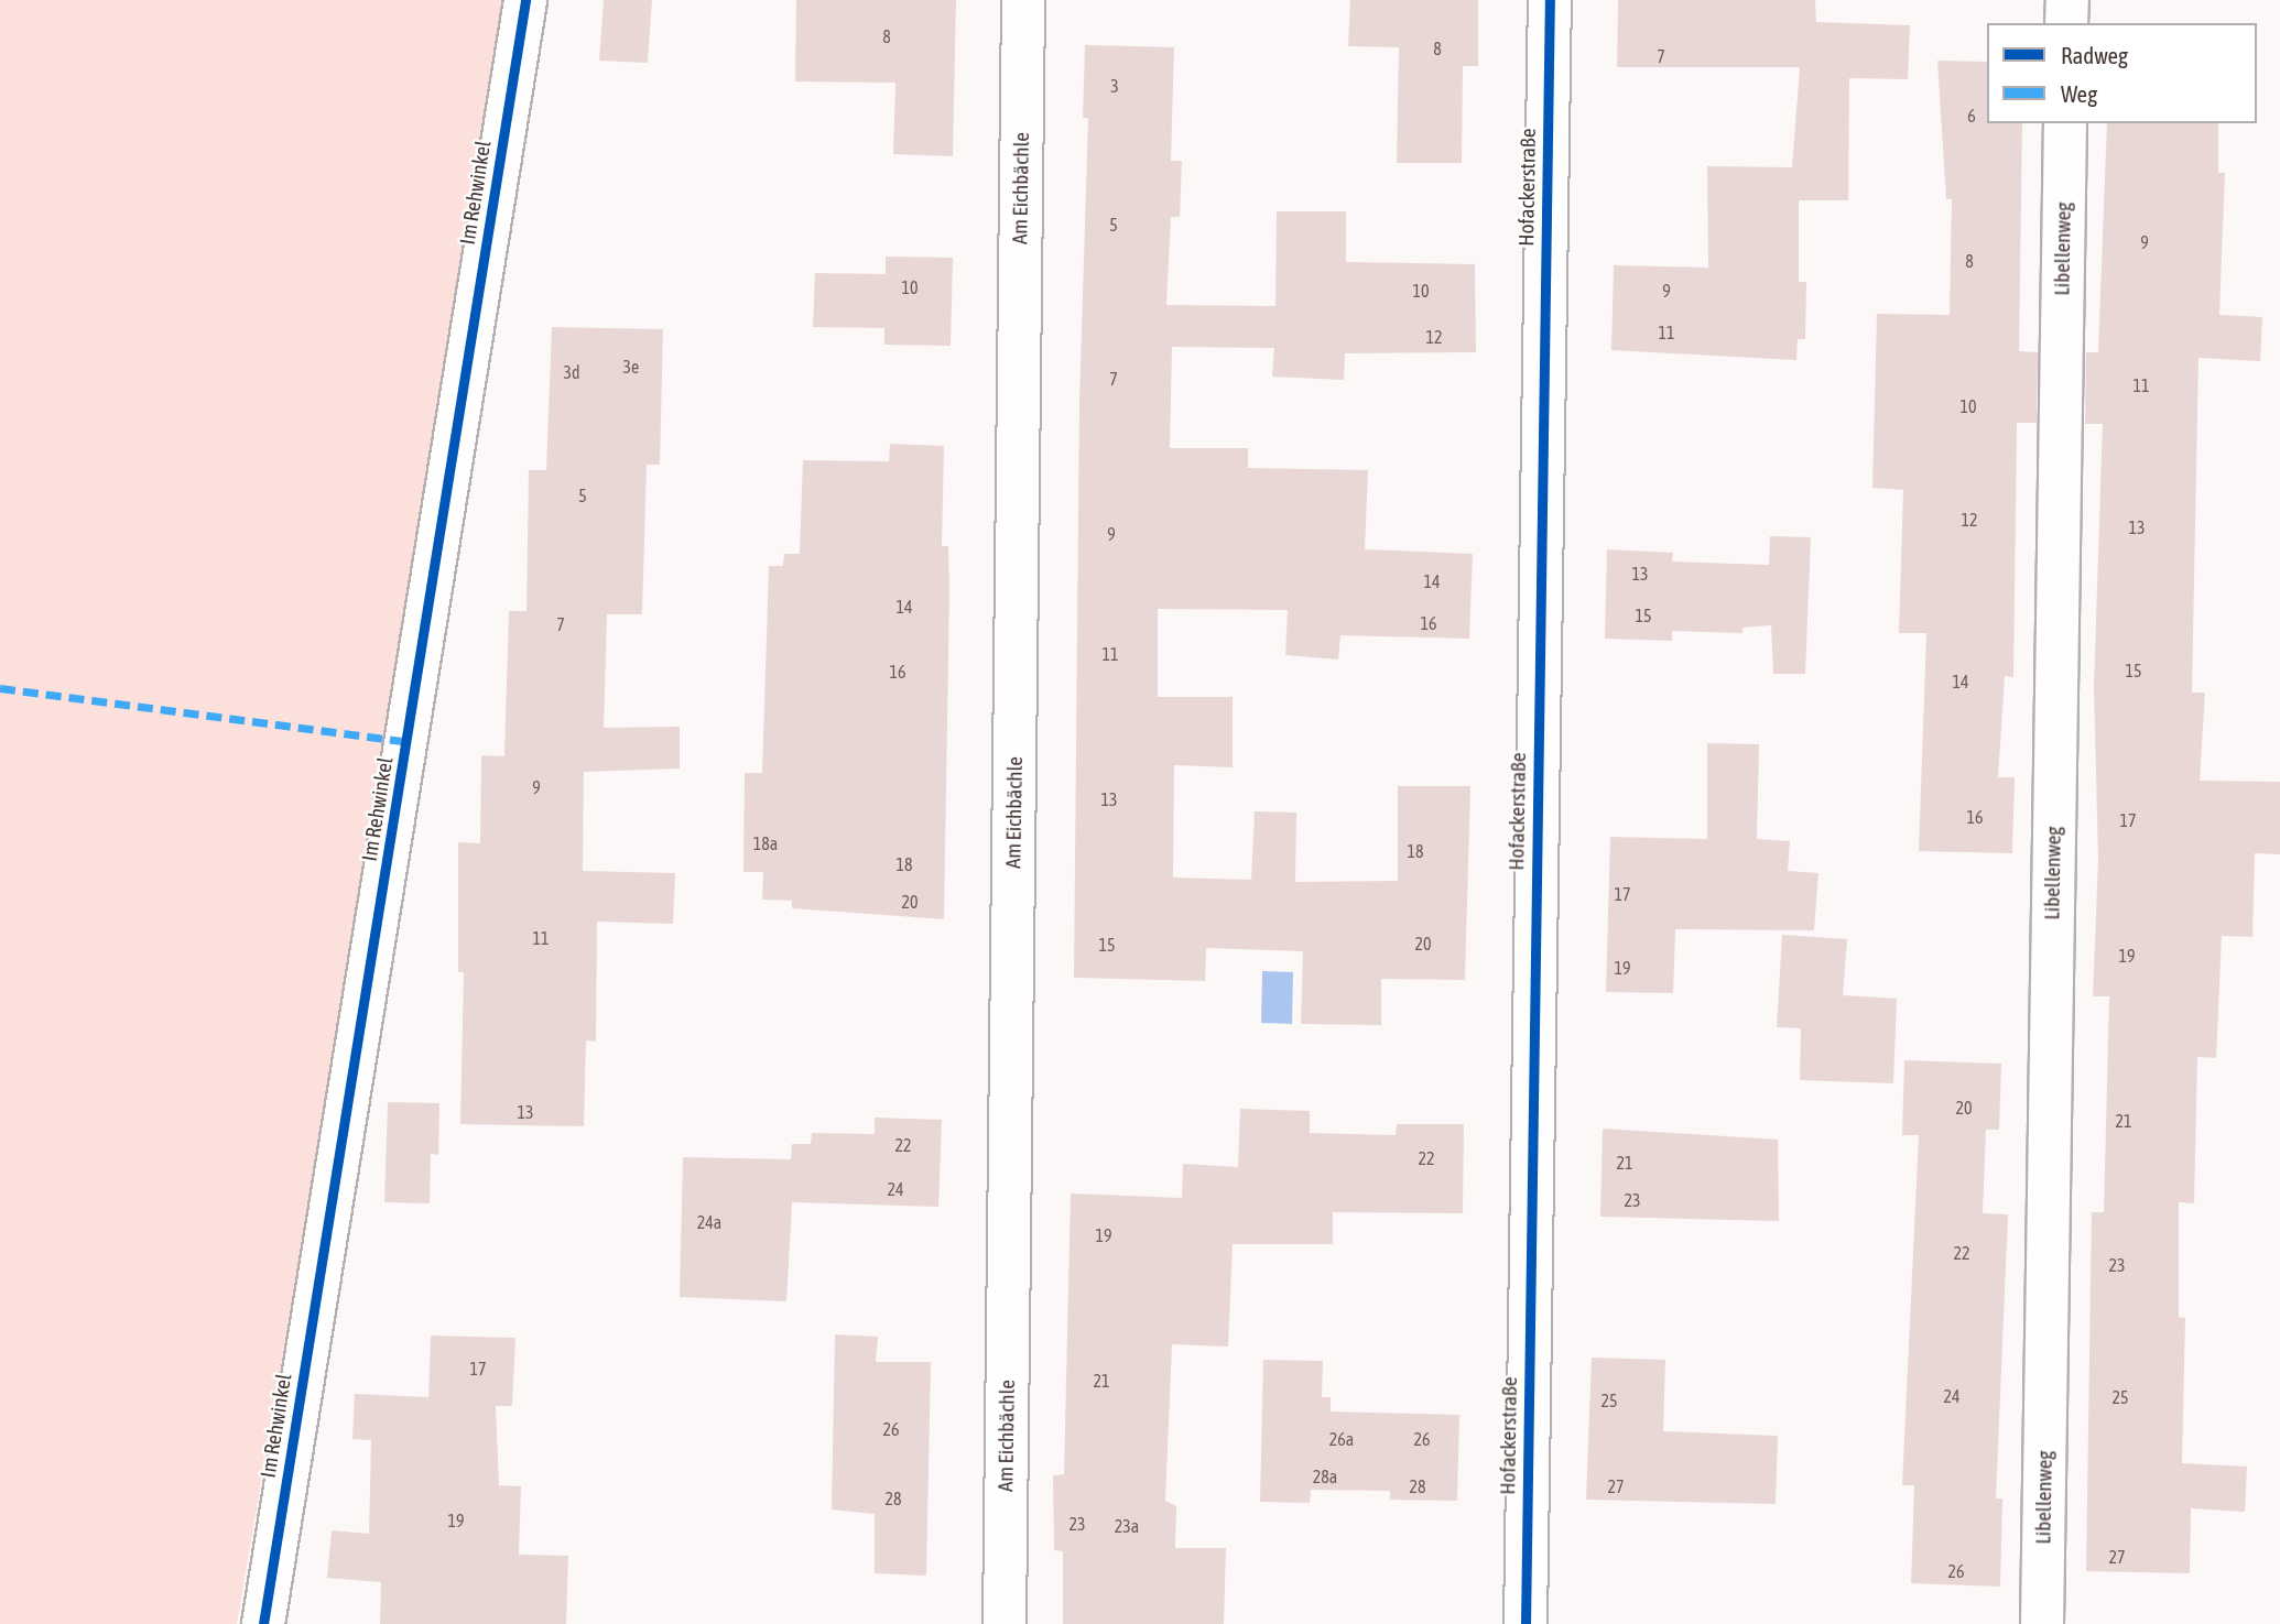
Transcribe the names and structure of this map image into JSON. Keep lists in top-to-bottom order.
{
  "streets": {
    "street": [
      "Hofackerstraße",
      "Am Eichbächle",
      "Im Rehwinkel",
      "Libellenweg"
    ]
  },
  "house_numbers": [
    "8",
    "8",
    "7",
    "3",
    "6",
    "5",
    "9",
    "8",
    "10",
    "10",
    "9",
    "11",
    "12",
    "3e",
    "3d",
    "7",
    "11",
    "10",
    "5",
    "12",
    "13",
    "9",
    "13",
    "14",
    "14",
    "15",
    "16",
    "7",
    "11",
    "15",
    "16",
    "14",
    "9",
    "13",
    "16",
    "17",
    "18a",
    "18",
    "18",
    "17",
    "20",
    "11",
    "20",
    "15",
    "19",
    "19",
    "20",
    "13",
    "21",
    "22",
    "22",
    "21",
    "24",
    "23",
    "24a",
    "19",
    "22",
    "23",
    "17",
    "21",
    "24",
    "25",
    "25",
    "26",
    "26a",
    "26",
    "28a",
    "28",
    "27",
    "28",
    "19",
    "23",
    "23a",
    "27",
    "26"
  ],
  "legend": ["Radweg", "Weg"]
}
